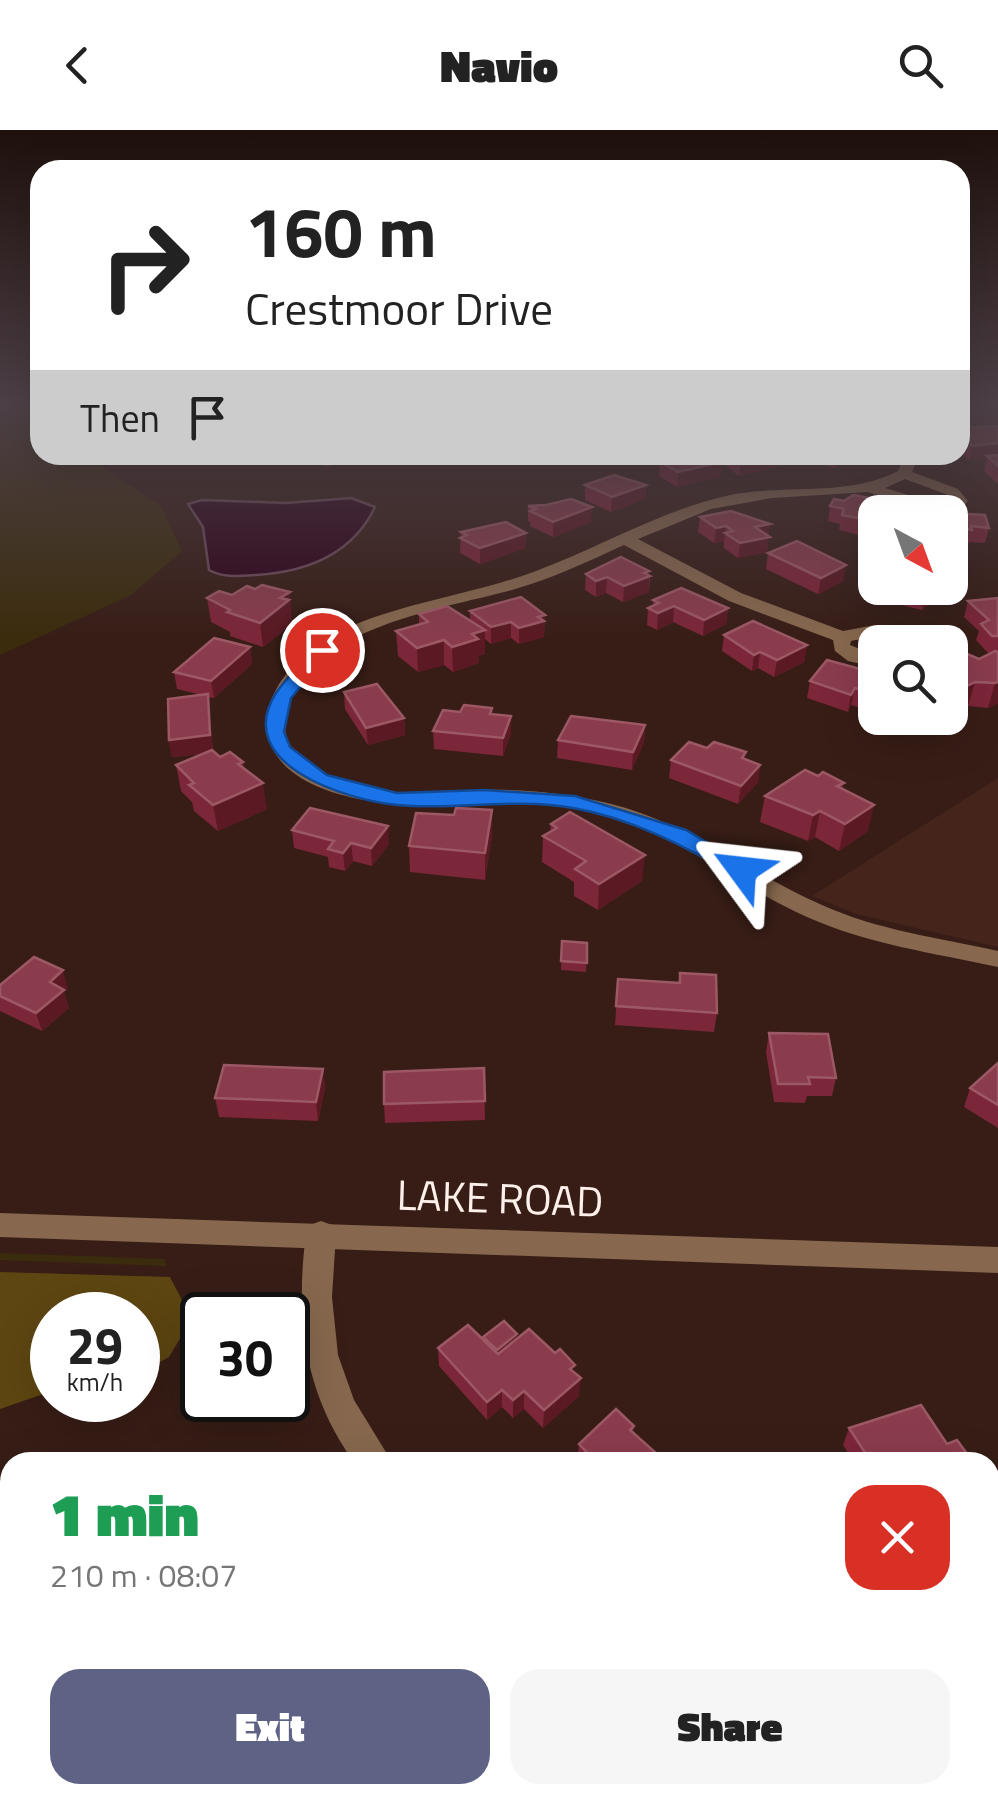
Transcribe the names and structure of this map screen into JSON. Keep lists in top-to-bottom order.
{
  "streets": {
    "street": ["LAKE ROAD"]
  },
  "north": "bottom right",
  "page": {
    "header": "Navio",
    "turn": ["160 m", "Crestmoor Drive"],
    "then": "Then",
    "speed": "29 km/h",
    "limit": "30",
    "heading": ["1 min", "210 m · 08:07"],
    "buttons": ["Exit", "Share"]
  }
}
